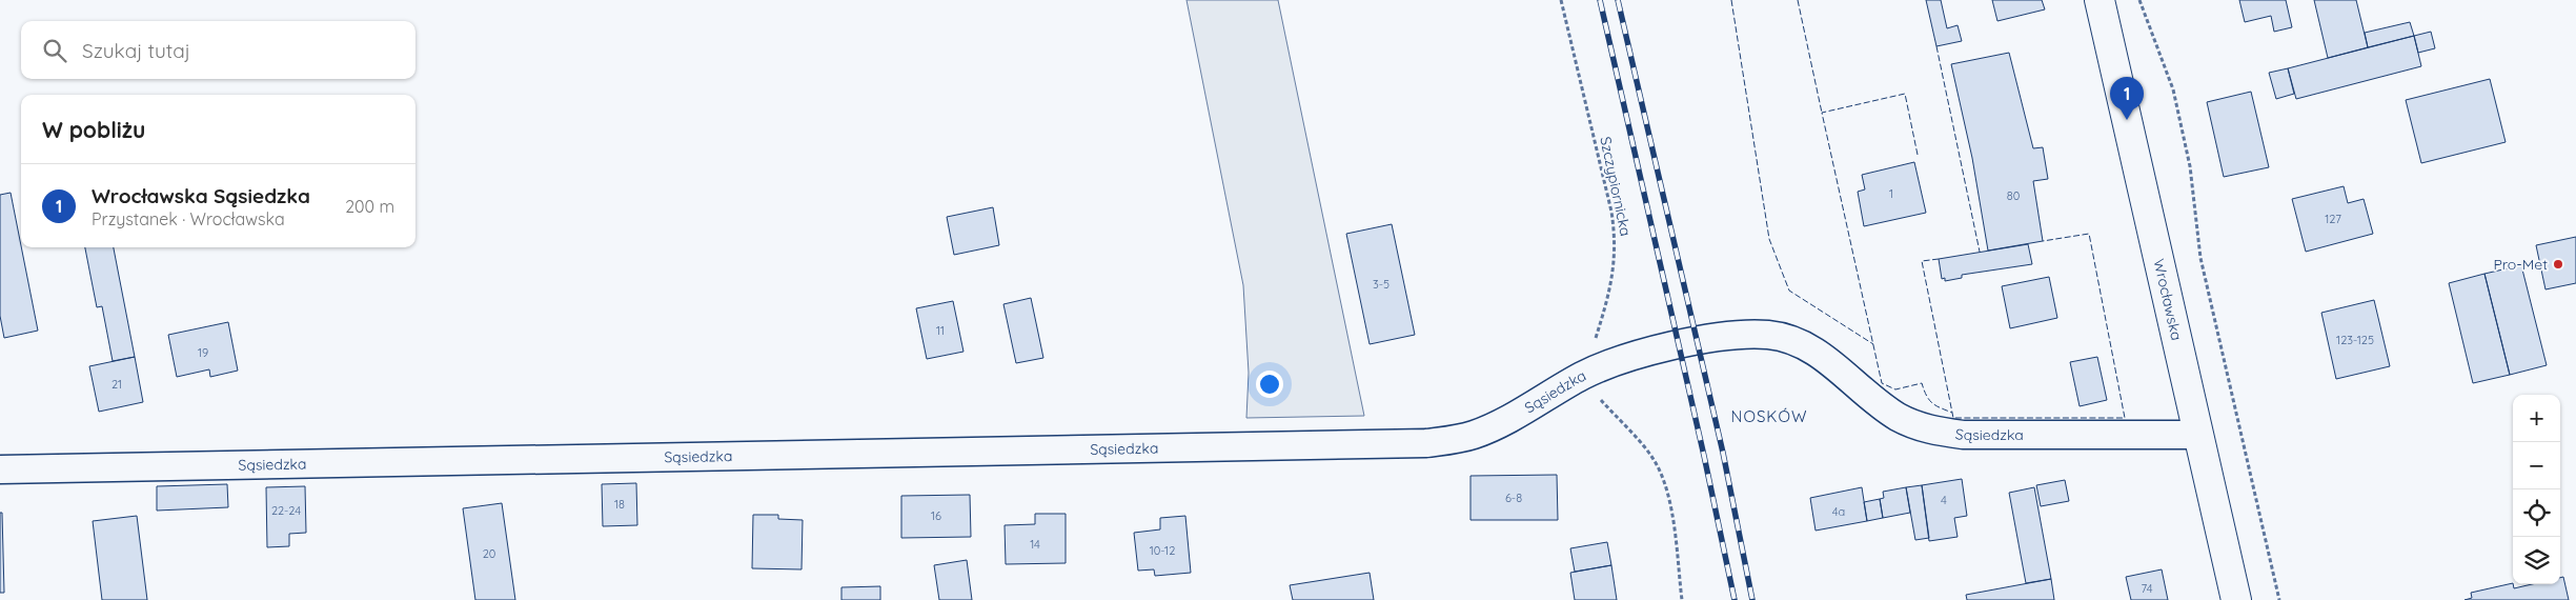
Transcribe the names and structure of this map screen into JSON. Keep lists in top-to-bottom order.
{
  "streets": {
    "street": ["Wrocławska", "Sąsiedzka"],
    "path": ["Szczypiornicka"]
  },
  "crossings": [
    ["Szczypiornicka", "Sąsiedzka"],
    ["Wrocławska", "Sąsiedzka"]
  ],
  "districts": ["NOSKÓW"],
  "places": ["Pro-Met"],
  "house_numbers": [
    "1",
    "80",
    "127",
    "3-5",
    "11",
    "123-125",
    "19",
    "21",
    "6-8",
    "4",
    "18",
    "22-24",
    "4a",
    "16",
    "14",
    "10-12",
    "20",
    "74"
  ],
  "page": {
    "search": "Szukaj tutaj",
    "pins": "1",
    "heading": "W pobliżu",
    "list": [
      {
        "mark": "1",
        "name": "Wrocławska Sąsiedzka",
        "note": "Przystanek · Wrocławska",
        "value": "200 m"
      }
    ],
    "map_buttons": ["+", "−"]
  }
}
